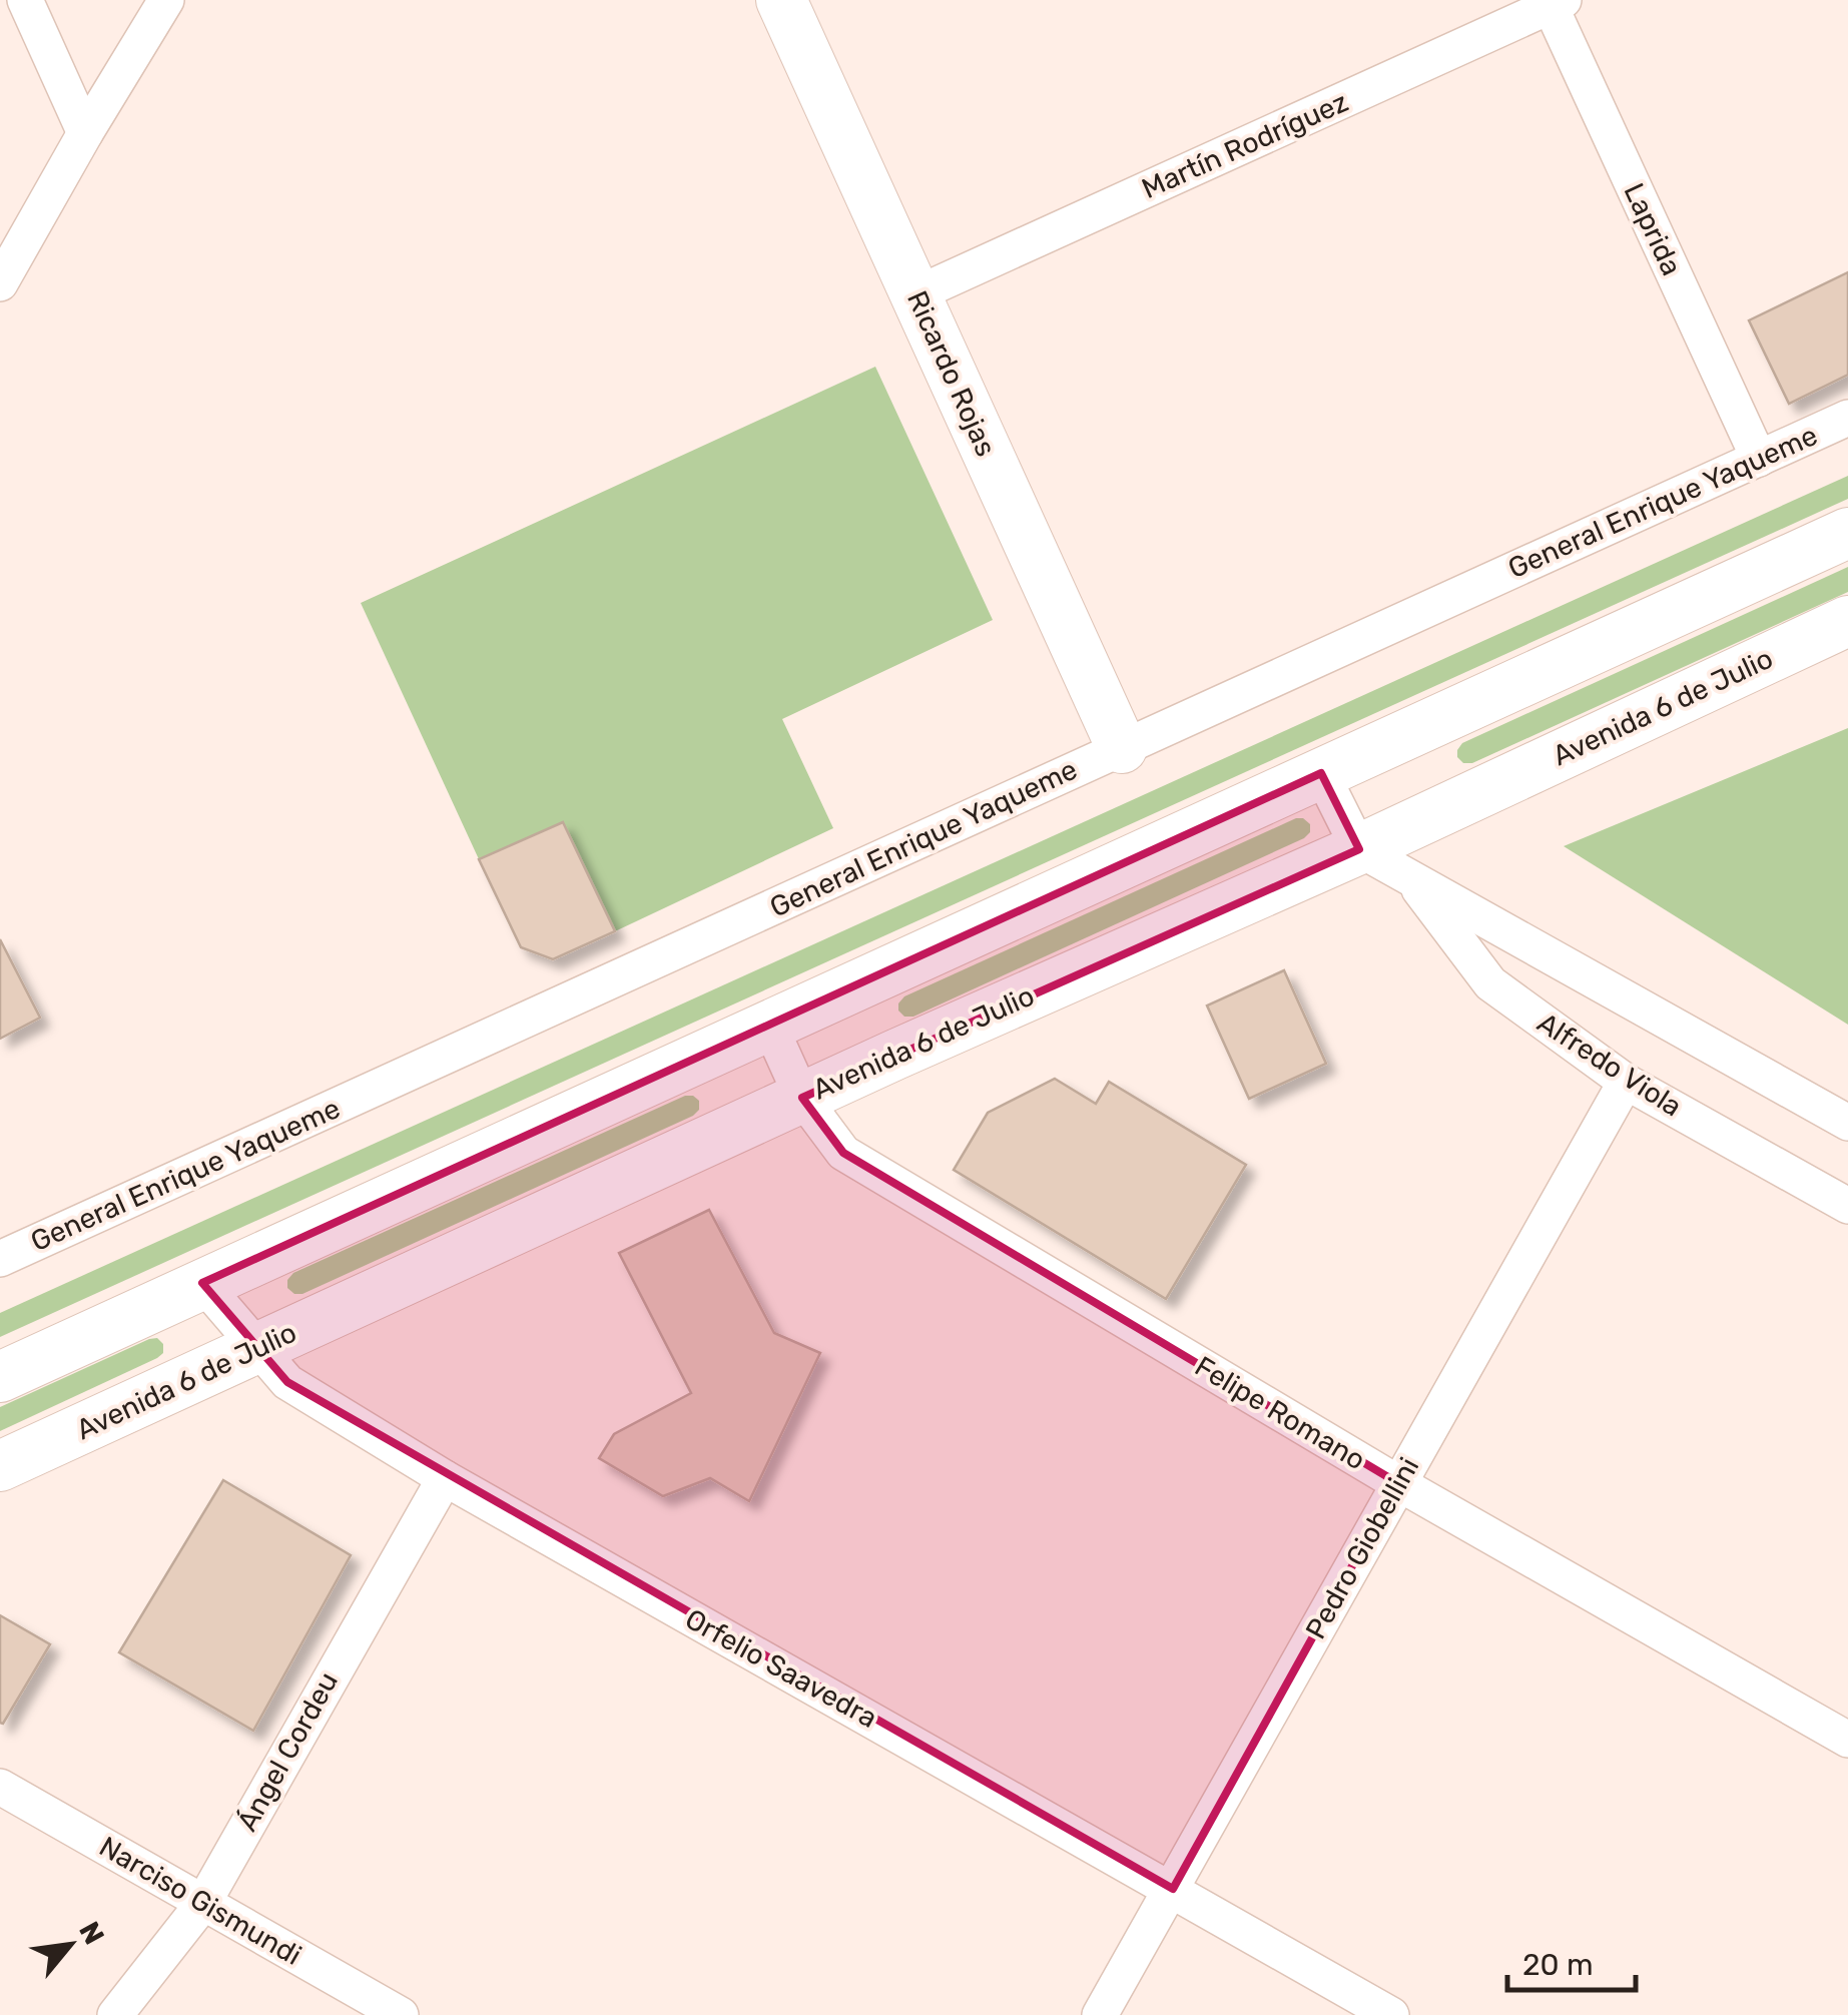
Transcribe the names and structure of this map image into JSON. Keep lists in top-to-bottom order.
{
  "streets": {
    "main road": ["Ricardo Rojas", "Avenida 6 de Julio"],
    "street": [
      "Martín Rodríguez",
      "Laprida",
      "General Enrique Yaqueme",
      "Alfredo Viola",
      "Felipe Romano",
      "Pedro Giobellini",
      "Orfelio Saavedra",
      "Ángel Cordeu",
      "Narciso Gismundi"
    ]
  },
  "crossings": [
    ["Martín Rodríguez", "Laprida"],
    ["Martín Rodríguez", "Ricardo Rojas"],
    ["Laprida", "General Enrique Yaqueme"],
    ["Ricardo Rojas", "General Enrique Yaqueme"],
    ["Avenida 6 de Julio", "Alfredo Viola"],
    ["Avenida 6 de Julio", "Felipe Romano"],
    ["Avenida 6 de Julio", "Orfelio Saavedra"],
    ["Alfredo Viola", "Pedro Giobellini"],
    ["Felipe Romano", "Pedro Giobellini"],
    ["Pedro Giobellini", "Orfelio Saavedra"],
    ["Orfelio Saavedra", "Ángel Cordeu"],
    ["Ángel Cordeu", "Narciso Gismundi"]
  ],
  "scale_bar": "20 m",
  "north": "top right"
}
